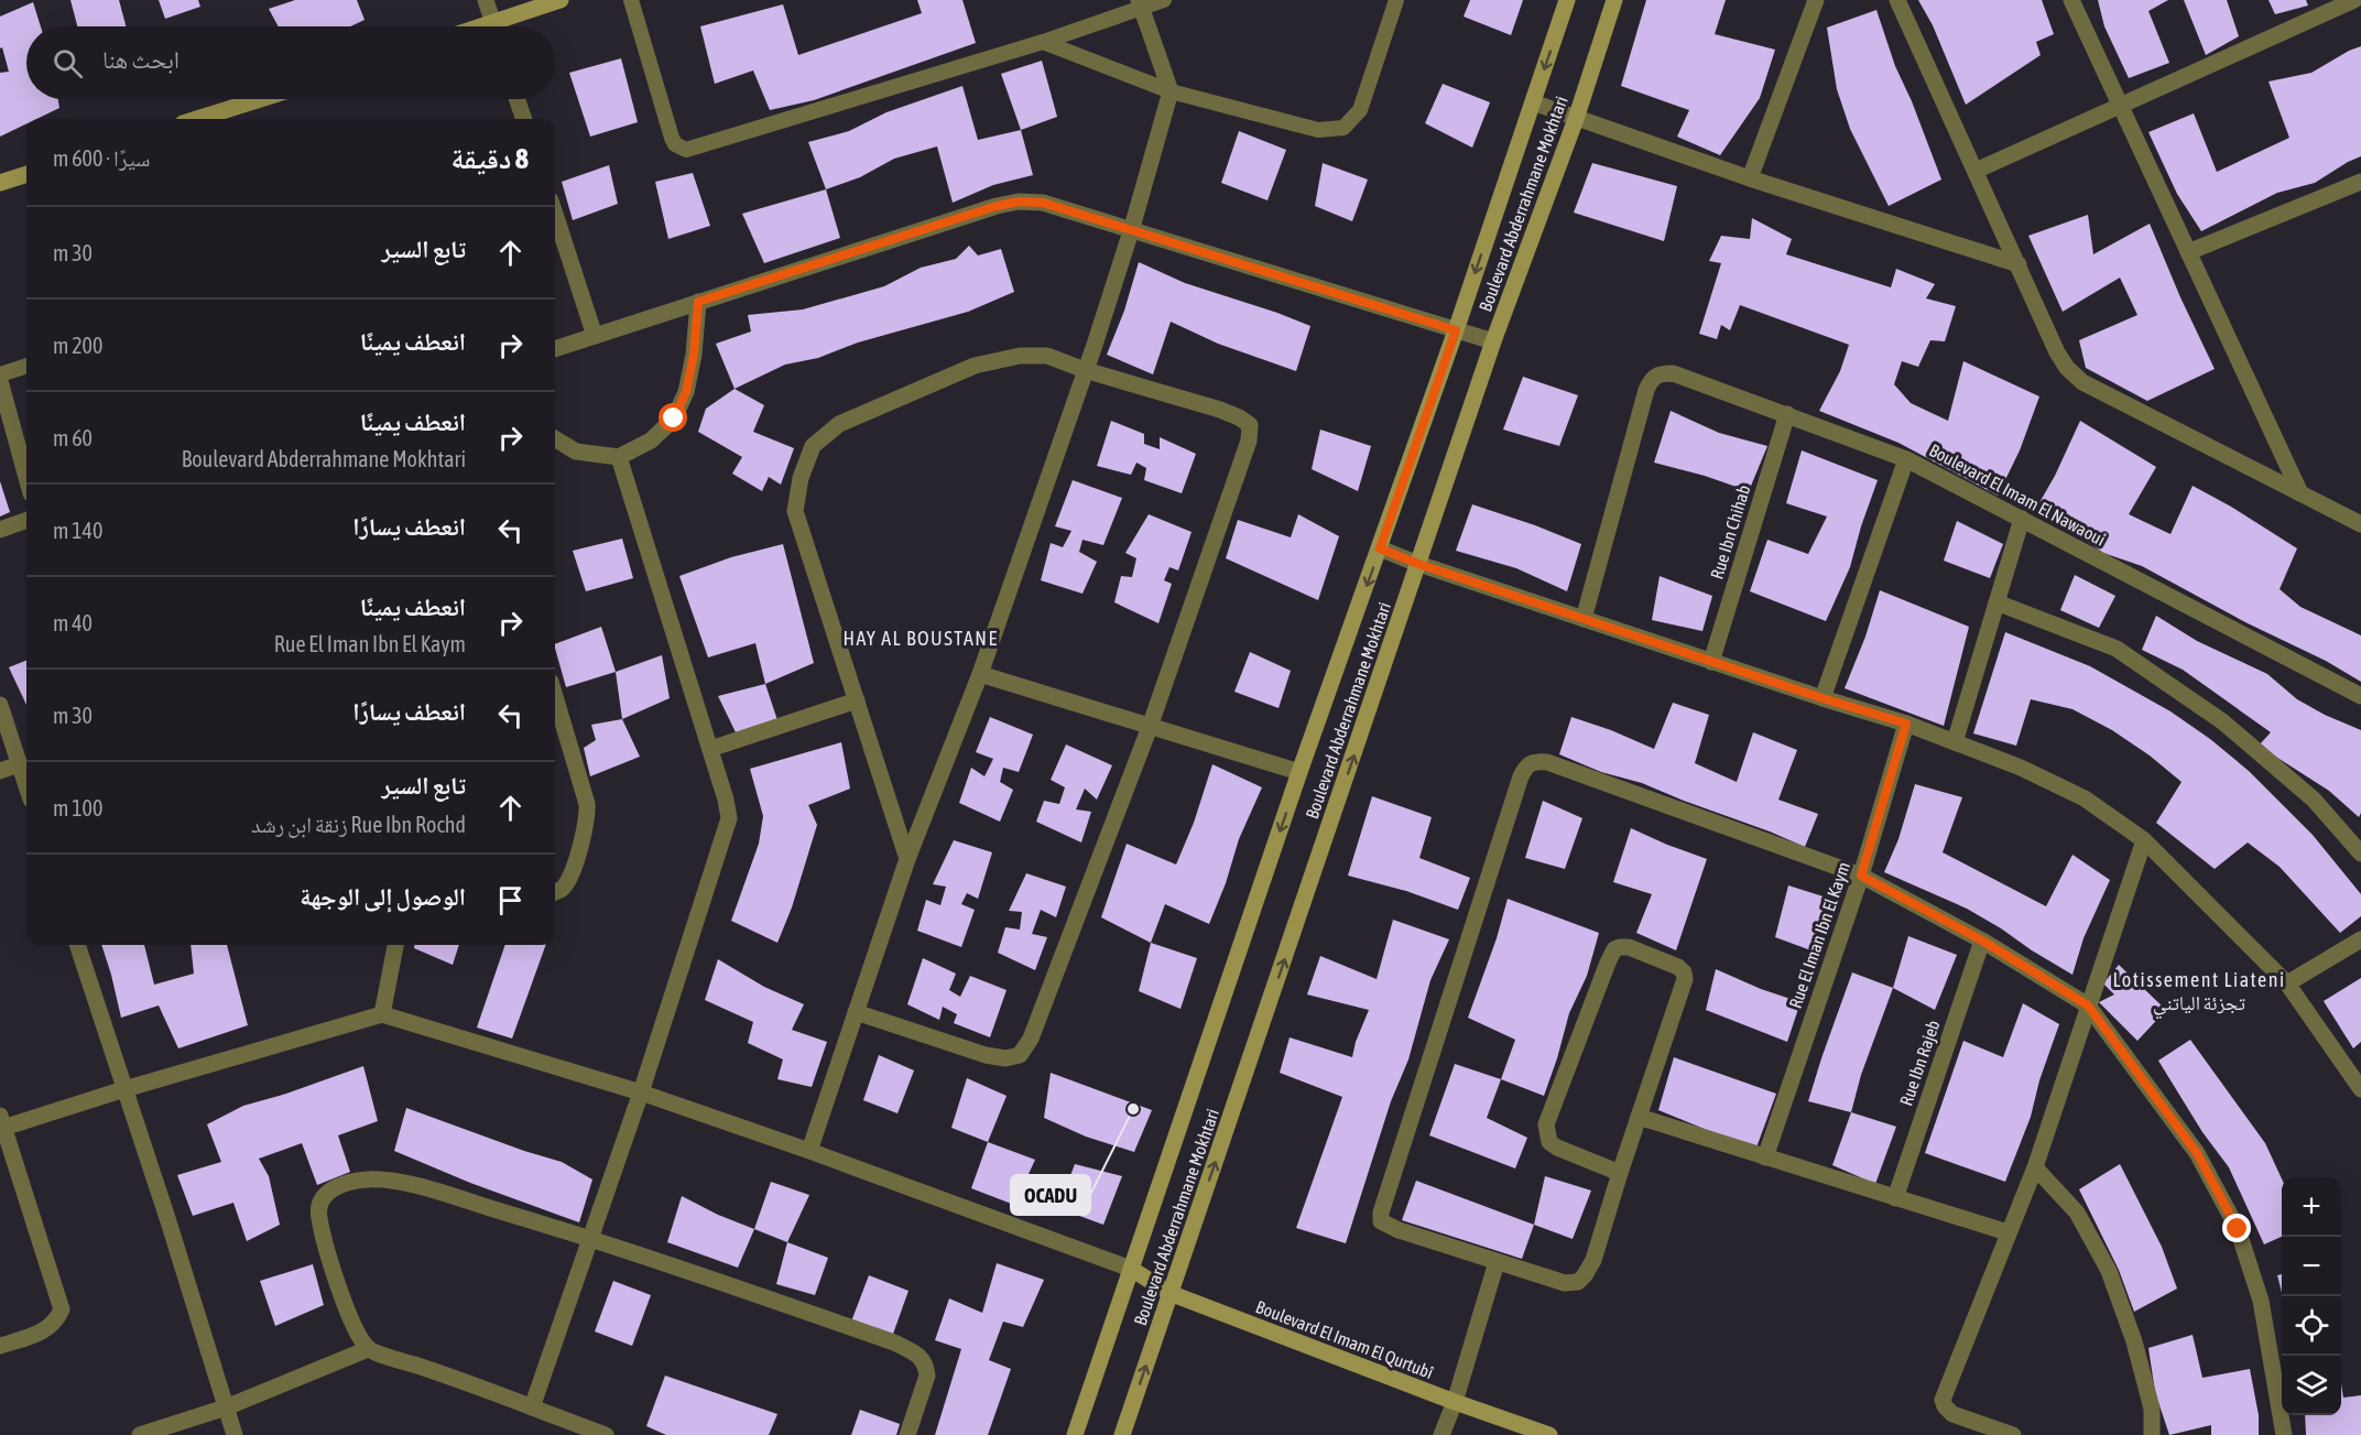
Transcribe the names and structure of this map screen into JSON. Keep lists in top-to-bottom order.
{
  "streets": {
    "main road": ["Boulevard Abderrahmane Mokhtari", "Boulevard El Imam El Qurtubî"],
    "street": [
      "Boulevard El Imam El Nawaoui",
      "Rue Ibn Chihab",
      "Rue El Iman Ibn El Kaym",
      "Rue Ibn Rajeb"
    ]
  },
  "crossings": [
    ["Boulevard Abderrahmane Mokhtari", "Boulevard El Imam El Qurtubî"],
    ["Boulevard El Imam El Nawaoui", "Rue Ibn Chihab"]
  ],
  "districts": ["HAY AL BOUSTANE", "Lotissement Liateni تجزئة الياتني"],
  "places": ["OCADU"],
  "page": {
    "search": "ابحث هنا",
    "heading": ["8 دقيقة", "سيرًا · 600 m"],
    "list": [
      ["تابع السير", "30 m"],
      ["انعطف يمينًا", "200 m"],
      ["انعطف يمينًا", "Boulevard Abderrahmane Mokhtari", "60 m"],
      ["انعطف يسارًا", "140 m"],
      ["انعطف يمينًا", "Rue El Iman Ibn El Kaym", "40 m"],
      ["انعطف يسارًا", "30 m"],
      ["تابع السير", "Rue Ibn Rochd زنقة ابن رشد", "100 m"],
      "الوصول إلى الوجهة"
    ],
    "map_buttons": ["+", "−"]
  }
}
